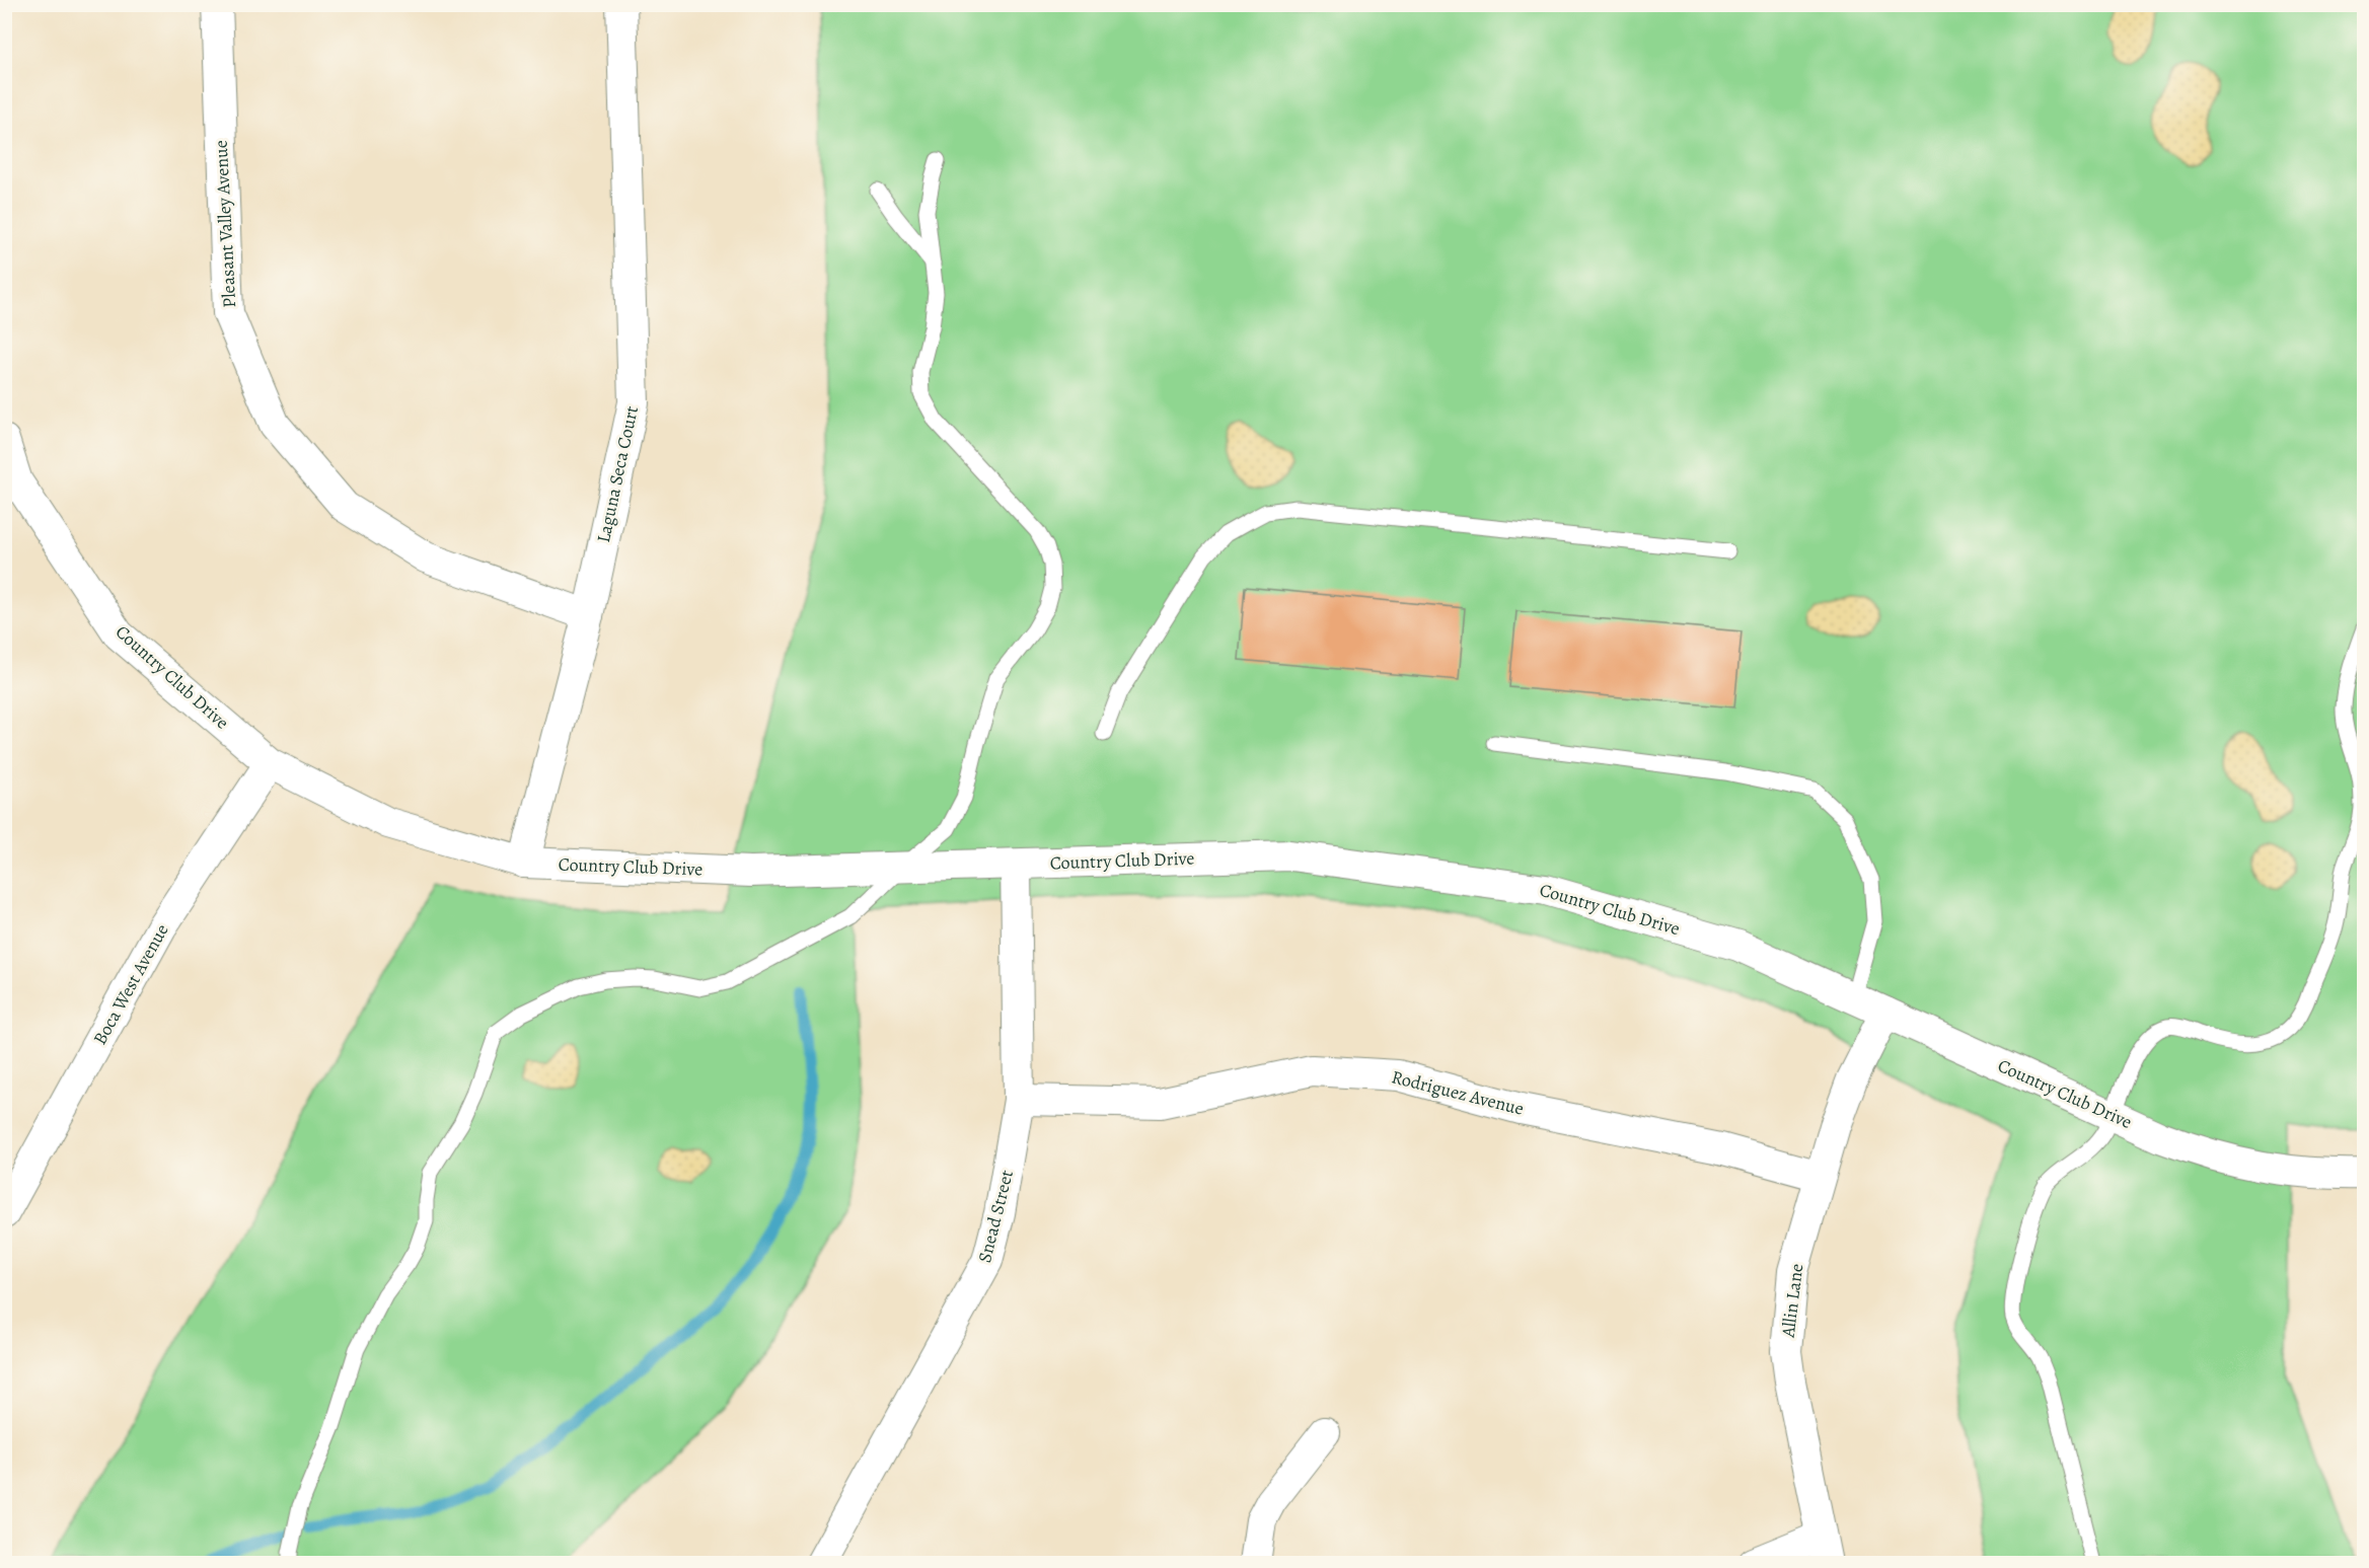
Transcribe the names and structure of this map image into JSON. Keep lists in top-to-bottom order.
{
  "streets": {
    "street": [
      "Pleasant Valley Avenue",
      "Laguna Seca Court",
      "Country Club Drive",
      "Boca West Avenue",
      "Rodriguez Avenue",
      "Snead Street",
      "Allin Lane"
    ]
  },
  "crossings": [
    ["Pleasant Valley Avenue", "Laguna Seca Court"],
    ["Laguna Seca Court", "Country Club Drive"],
    ["Country Club Drive", "Boca West Avenue"],
    ["Country Club Drive", "Snead Street"],
    ["Country Club Drive", "Allin Lane"],
    ["Rodriguez Avenue", "Snead Street"],
    ["Rodriguez Avenue", "Allin Lane"]
  ]
}
